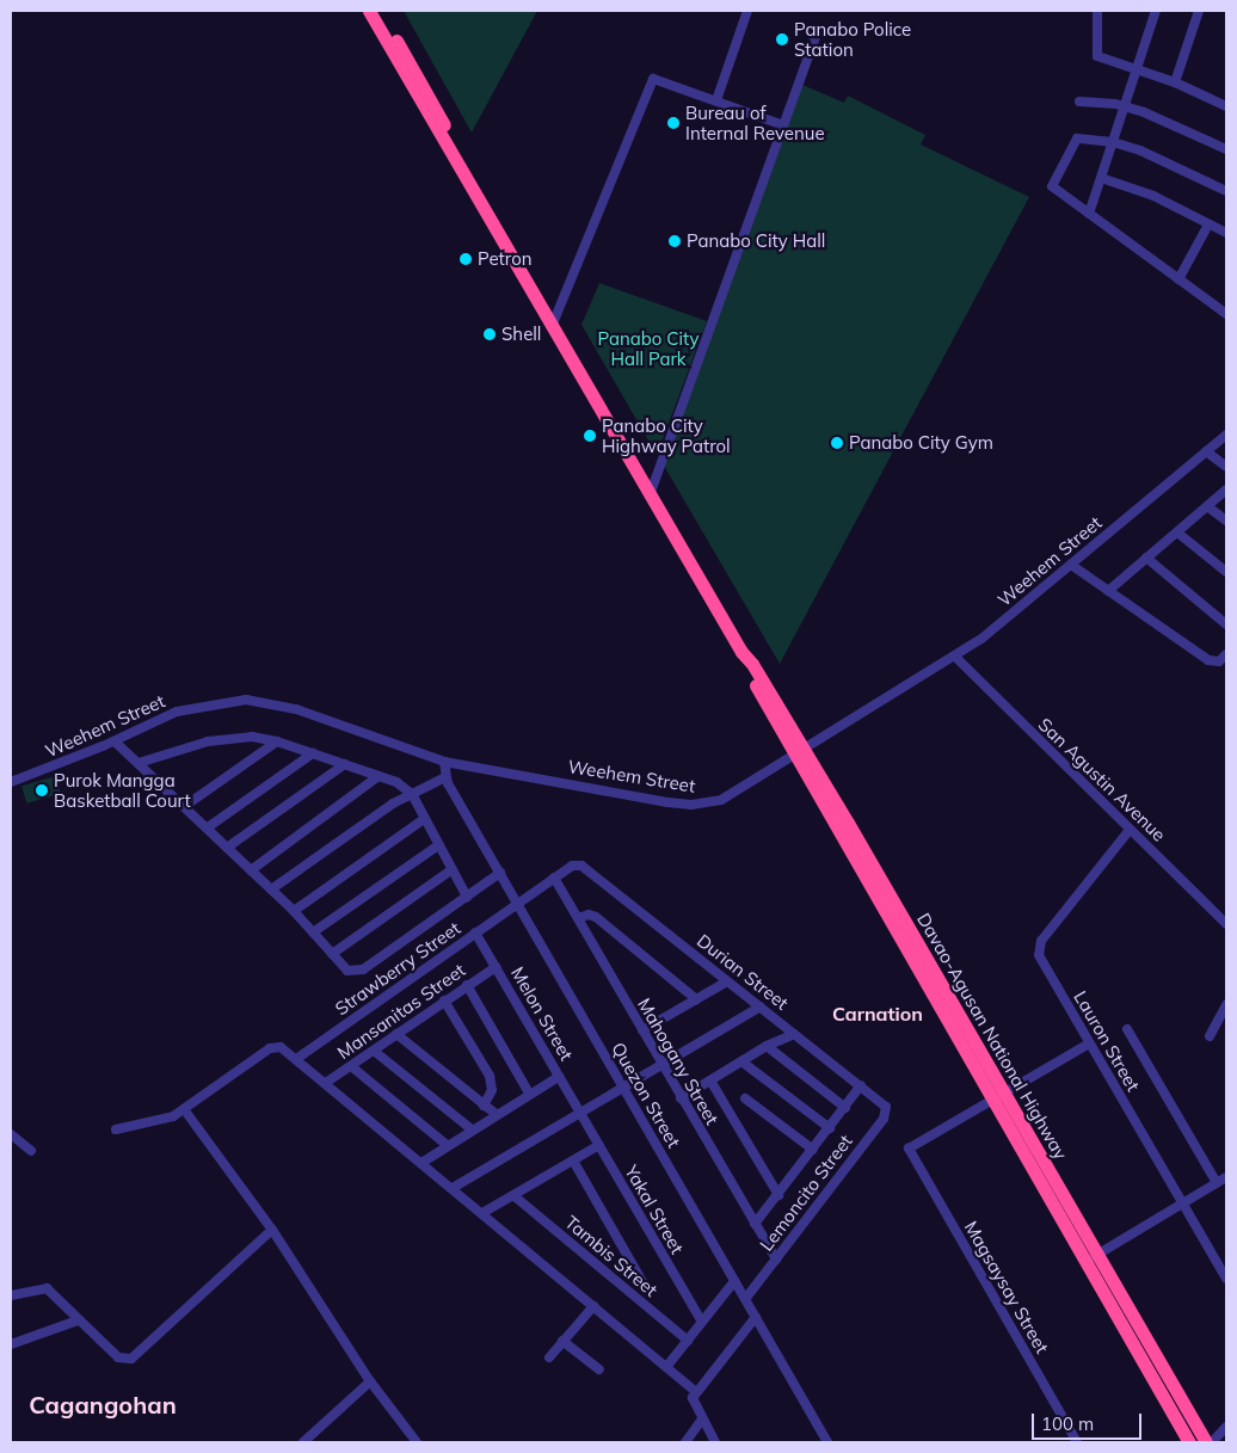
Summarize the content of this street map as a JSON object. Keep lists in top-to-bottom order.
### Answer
{
  "streets": {
    "highway": ["Davao-Agusan National Highway"],
    "street": [
      "Weehem Street",
      "San Agustin Avenue",
      "Strawberry Street",
      "Durian Street",
      "Mansanitas Street",
      "Melon Street",
      "Lauron Street",
      "Mahogany Street",
      "Quezon Street",
      "Lemoncito Street",
      "Yakal Street",
      "Tambis Street",
      "Magsaysay Street"
    ]
  },
  "crossings": [
    ["Weehem Street", "San Agustin Avenue"],
    ["Weehem Street", "Davao-Agusan National Highway"],
    ["Weehem Street", "Quezon Street"],
    ["San Agustin Avenue", "Lauron Street"],
    ["Strawberry Street", "Durian Street"],
    ["Strawberry Street", "Melon Street"],
    ["Strawberry Street", "Mahogany Street"],
    ["Strawberry Street", "Quezon Street"],
    ["Durian Street", "Lemoncito Street"],
    ["Mansanitas Street", "Melon Street"],
    ["Melon Street", "Yakal Street"],
    ["Davao-Agusan National Highway", "Magsaysay Street"],
    ["Mahogany Street", "Lemoncito Street"],
    ["Quezon Street", "Lemoncito Street"]
  ],
  "districts": ["Carnation", "Cagangohan"],
  "parks": ["Panabo City Hall Park"],
  "places": [
    "Panabo Police Station",
    "Bureau of Internal Revenue",
    "Panabo City Hall",
    "Petron",
    "Shell",
    "Panabo City Highway Patrol",
    "Panabo City Gym",
    "Purok Mangga Basketball Court"
  ],
  "scale_bar": "100 m"
}
